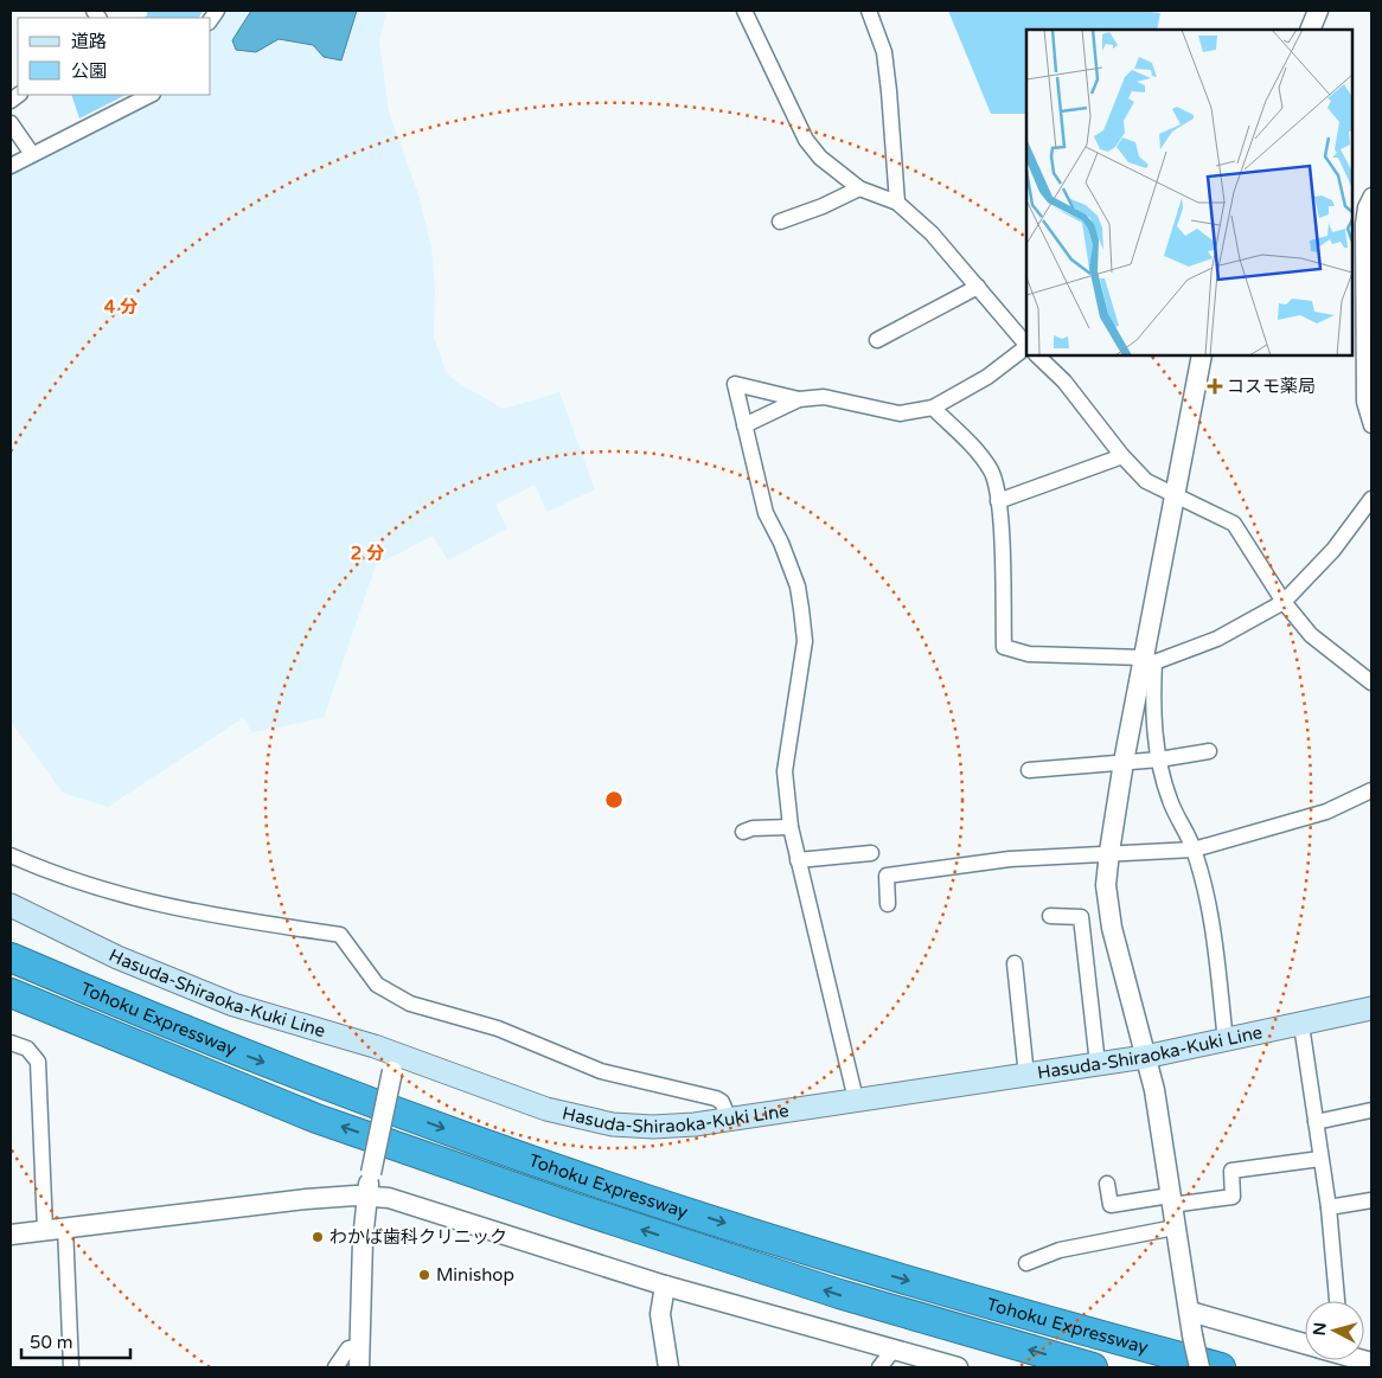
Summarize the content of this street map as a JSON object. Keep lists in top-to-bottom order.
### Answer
{
  "streets": {
    "highway": ["Tohoku Expressway"],
    "main road": ["Hasuda-Shiraoka-Kuki Line"]
  },
  "places": {
    "health": ["コスモ薬局"],
    "other": ["わかば歯科クリニック", "Minishop"]
  },
  "legend": ["道路", "公園"],
  "scale_bar": "50 m",
  "north": "left",
  "rings": ["4 分", "2 分"]
}
